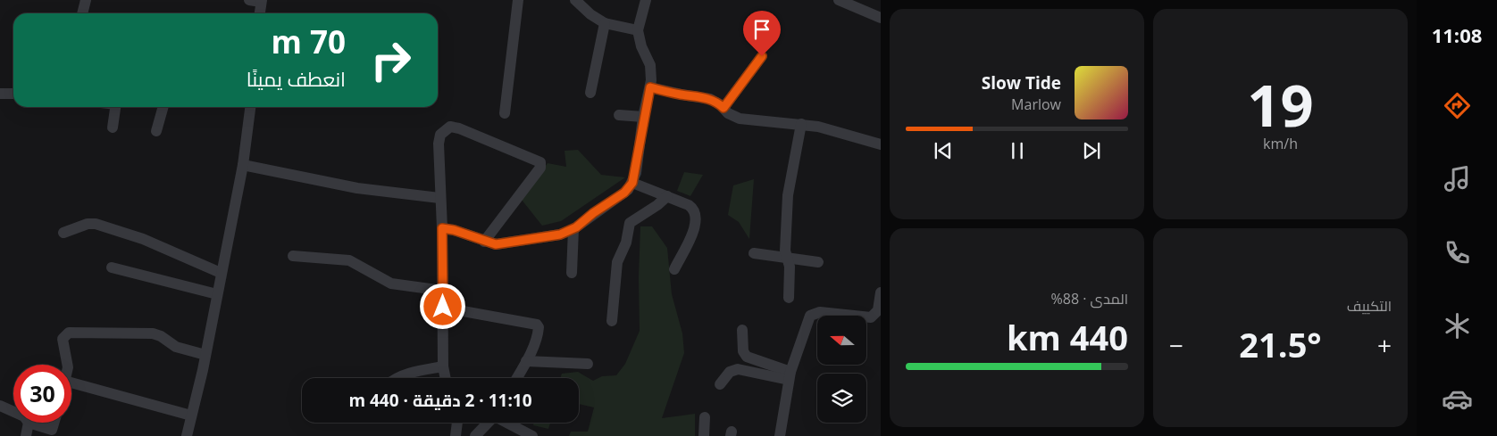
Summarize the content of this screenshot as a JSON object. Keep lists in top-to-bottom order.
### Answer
{
  "north": "left",
  "page": {
    "tabs": "11:08",
    "tile": [
      ["19", "km/h"],
      "التكييف",
      ["المدى · 88%", "440 km"]
    ],
    "turn": ["70 m", "انعطف يمينًا"],
    "song": ["Slow Tide", "Marlow"],
    "heat": ["−", "21.5°", "+"],
    "limit": "30",
    "trip": "11:10 · 2 دقيقة · 440 m"
  }
}
